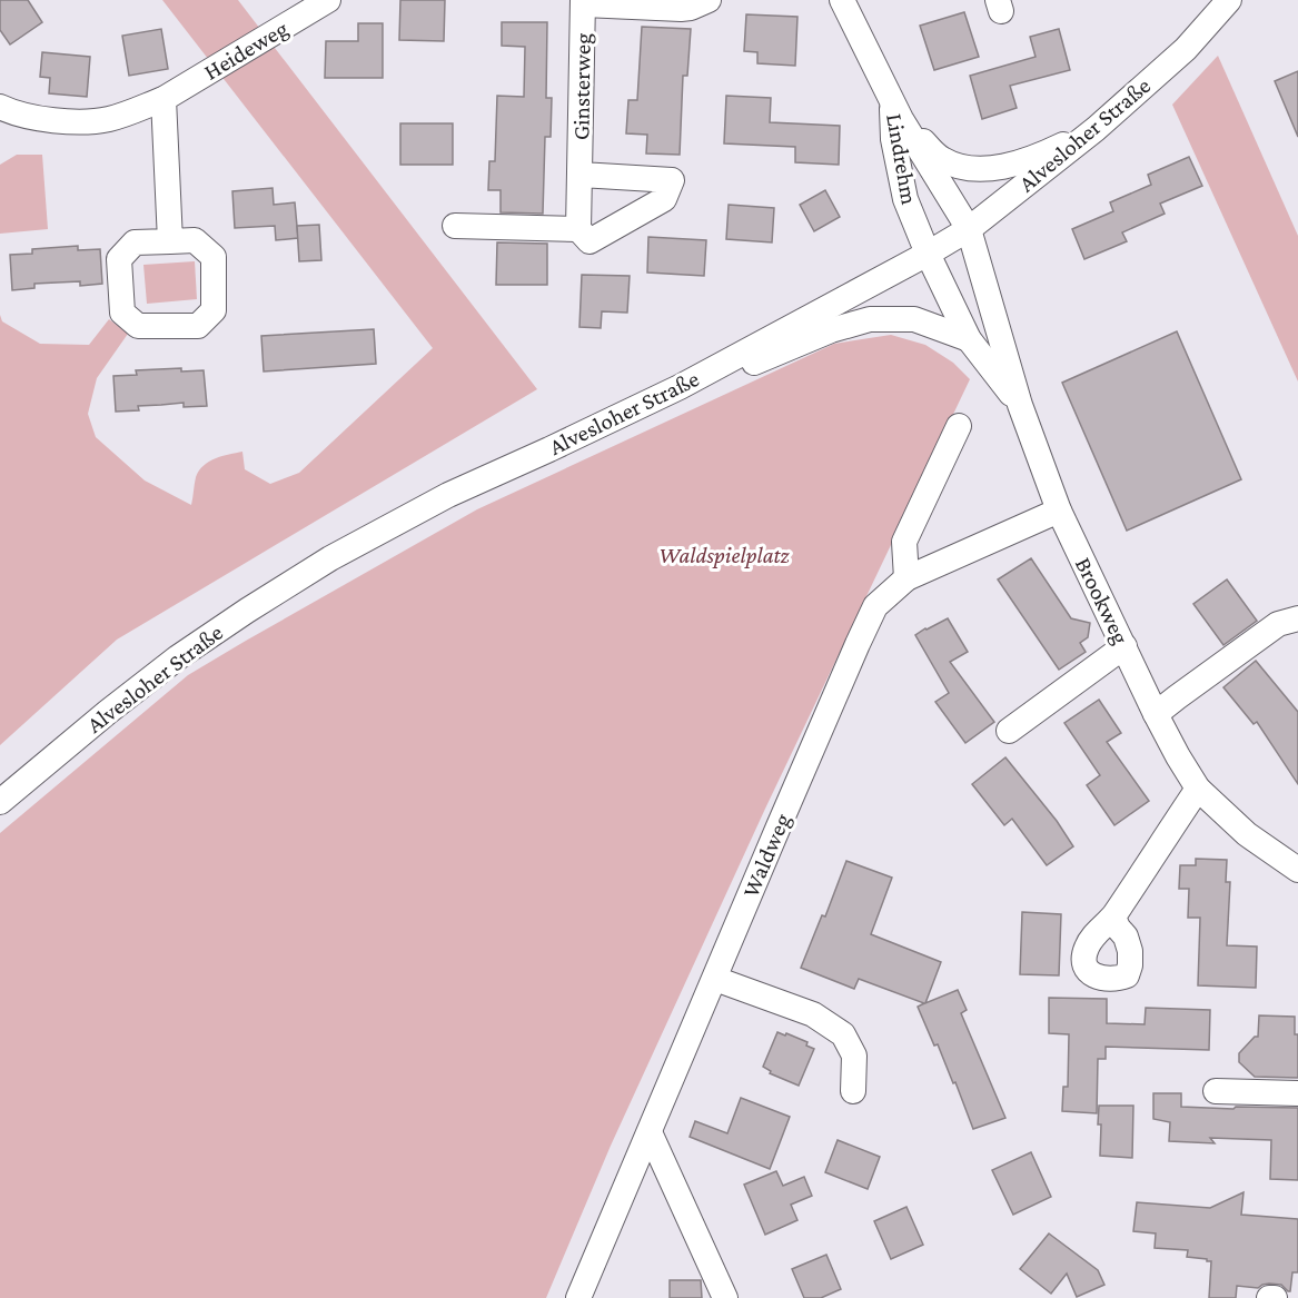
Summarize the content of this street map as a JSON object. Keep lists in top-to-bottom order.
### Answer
{
  "streets": {
    "street": [
      "Heideweg",
      "Ginsterweg",
      "Alvesloher Straße",
      "Lindrehm",
      "Brookweg",
      "Waldweg"
    ]
  },
  "crossings": [
    ["Alvesloher Straße", "Lindrehm"],
    ["Alvesloher Straße", "Brookweg"],
    ["Lindrehm", "Brookweg"],
    ["Brookweg", "Waldweg"]
  ],
  "parks": ["Waldspielplatz"]
}
